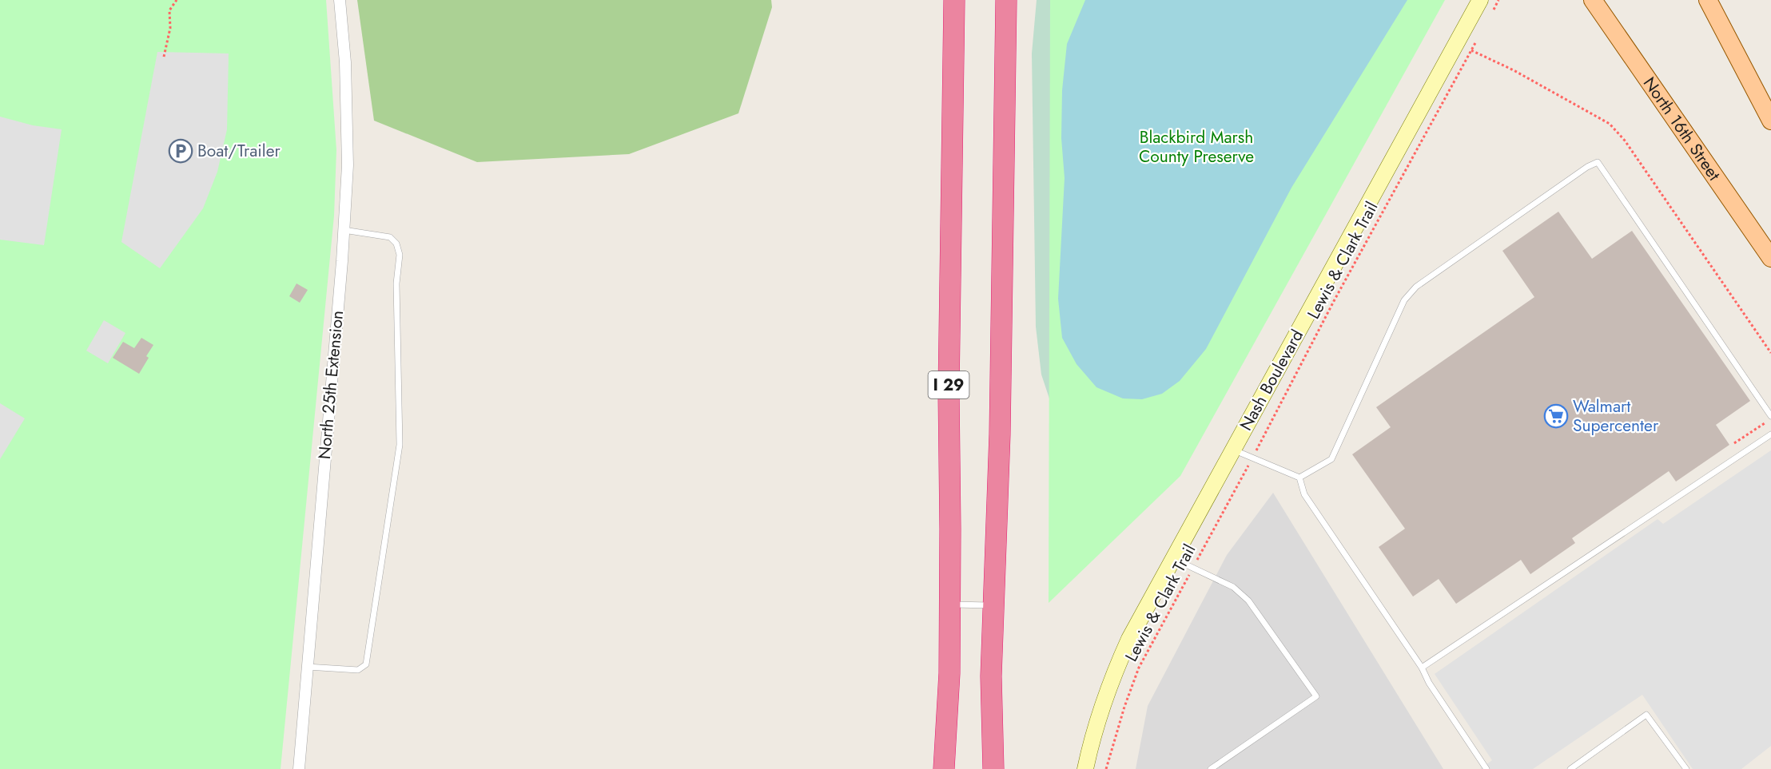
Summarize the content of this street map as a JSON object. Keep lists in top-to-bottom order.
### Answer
{
  "streets": {
    "highway": ["I 29"],
    "main road": ["North 16th Street"],
    "street": ["Nash Boulevard", "North 25th Extension"],
    "path": ["Lewis & Clark Trail"]
  },
  "parks": ["Blackbird Marsh County Preserve"],
  "places": {
    "parking": ["Boat/Trailer"],
    "supermarket": ["Walmart Supercenter"]
  }
}
